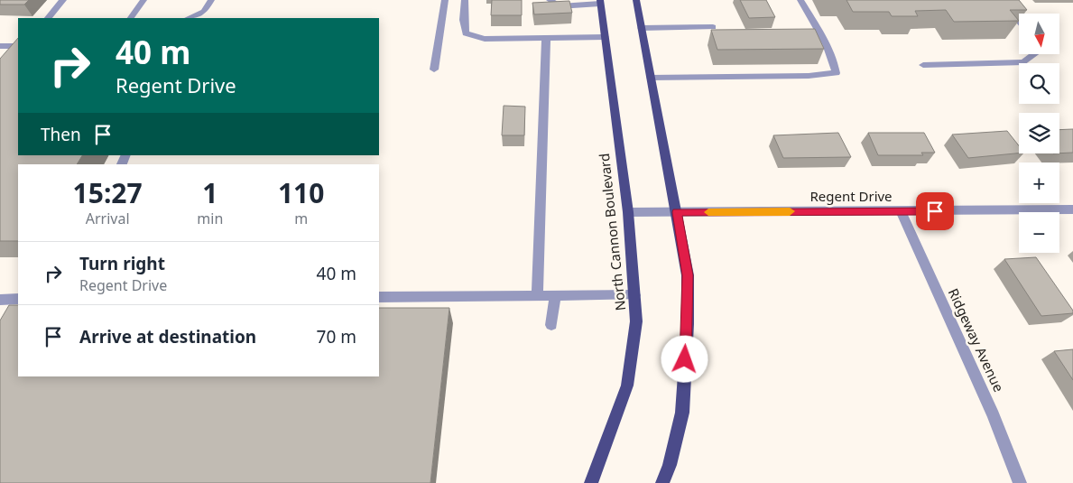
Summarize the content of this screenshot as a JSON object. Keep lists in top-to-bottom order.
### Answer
{
  "streets": {
    "main road": ["North Cannon Boulevard"],
    "street": ["Regent Drive", "Ridgeway Avenue"]
  },
  "crossings": [
    ["Regent Drive", "North Cannon Boulevard"],
    ["Regent Drive", "Ridgeway Avenue"]
  ],
  "north": "bottom",
  "page": {
    "map_buttons": ["+", "−"],
    "turn": ["40 m", "Regent Drive"],
    "then": "Then",
    "eta": [
      "15:27",
      "Arrival",
      "1",
      "min",
      "110",
      "m"
    ],
    "list": [
      {
        "name": "Turn right",
        "note": "Regent Drive",
        "value": "40 m"
      },
      {
        "name": "Arrive at destination",
        "value": "70 m"
      }
    ]
  }
}
